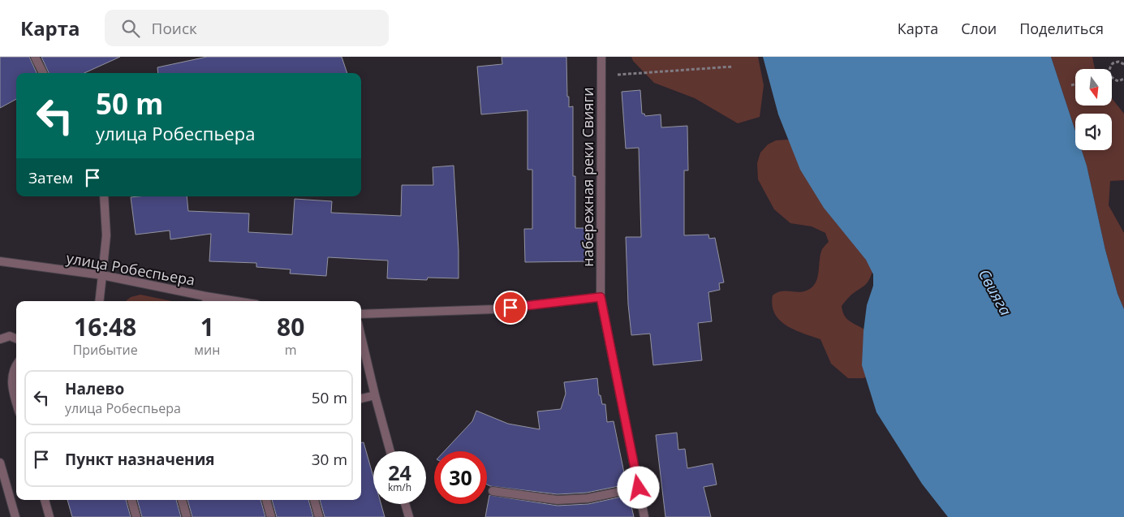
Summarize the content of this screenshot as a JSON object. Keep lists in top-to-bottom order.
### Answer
{
  "streets": {
    "street": ["набережная реки Свияги", "улица Робеспьера"]
  },
  "water": ["Свияга"],
  "north": "bottom",
  "page": {
    "header": "Карта",
    "search": "Поиск",
    "nav": ["Карта", "Слои", "Поделиться"],
    "turn": ["50 m", "улица Робеспьера"],
    "then": "Затем",
    "eta": [
      "16:48",
      "Прибытие",
      "1",
      "мин",
      "80",
      "m"
    ],
    "list": [
      {
        "name": "Налево",
        "note": "улица Робеспьера",
        "value": "50 m"
      },
      {
        "name": "Пункт назначения",
        "value": "30 m"
      }
    ],
    "speed": "24 km/h",
    "limit": "30"
  }
}
